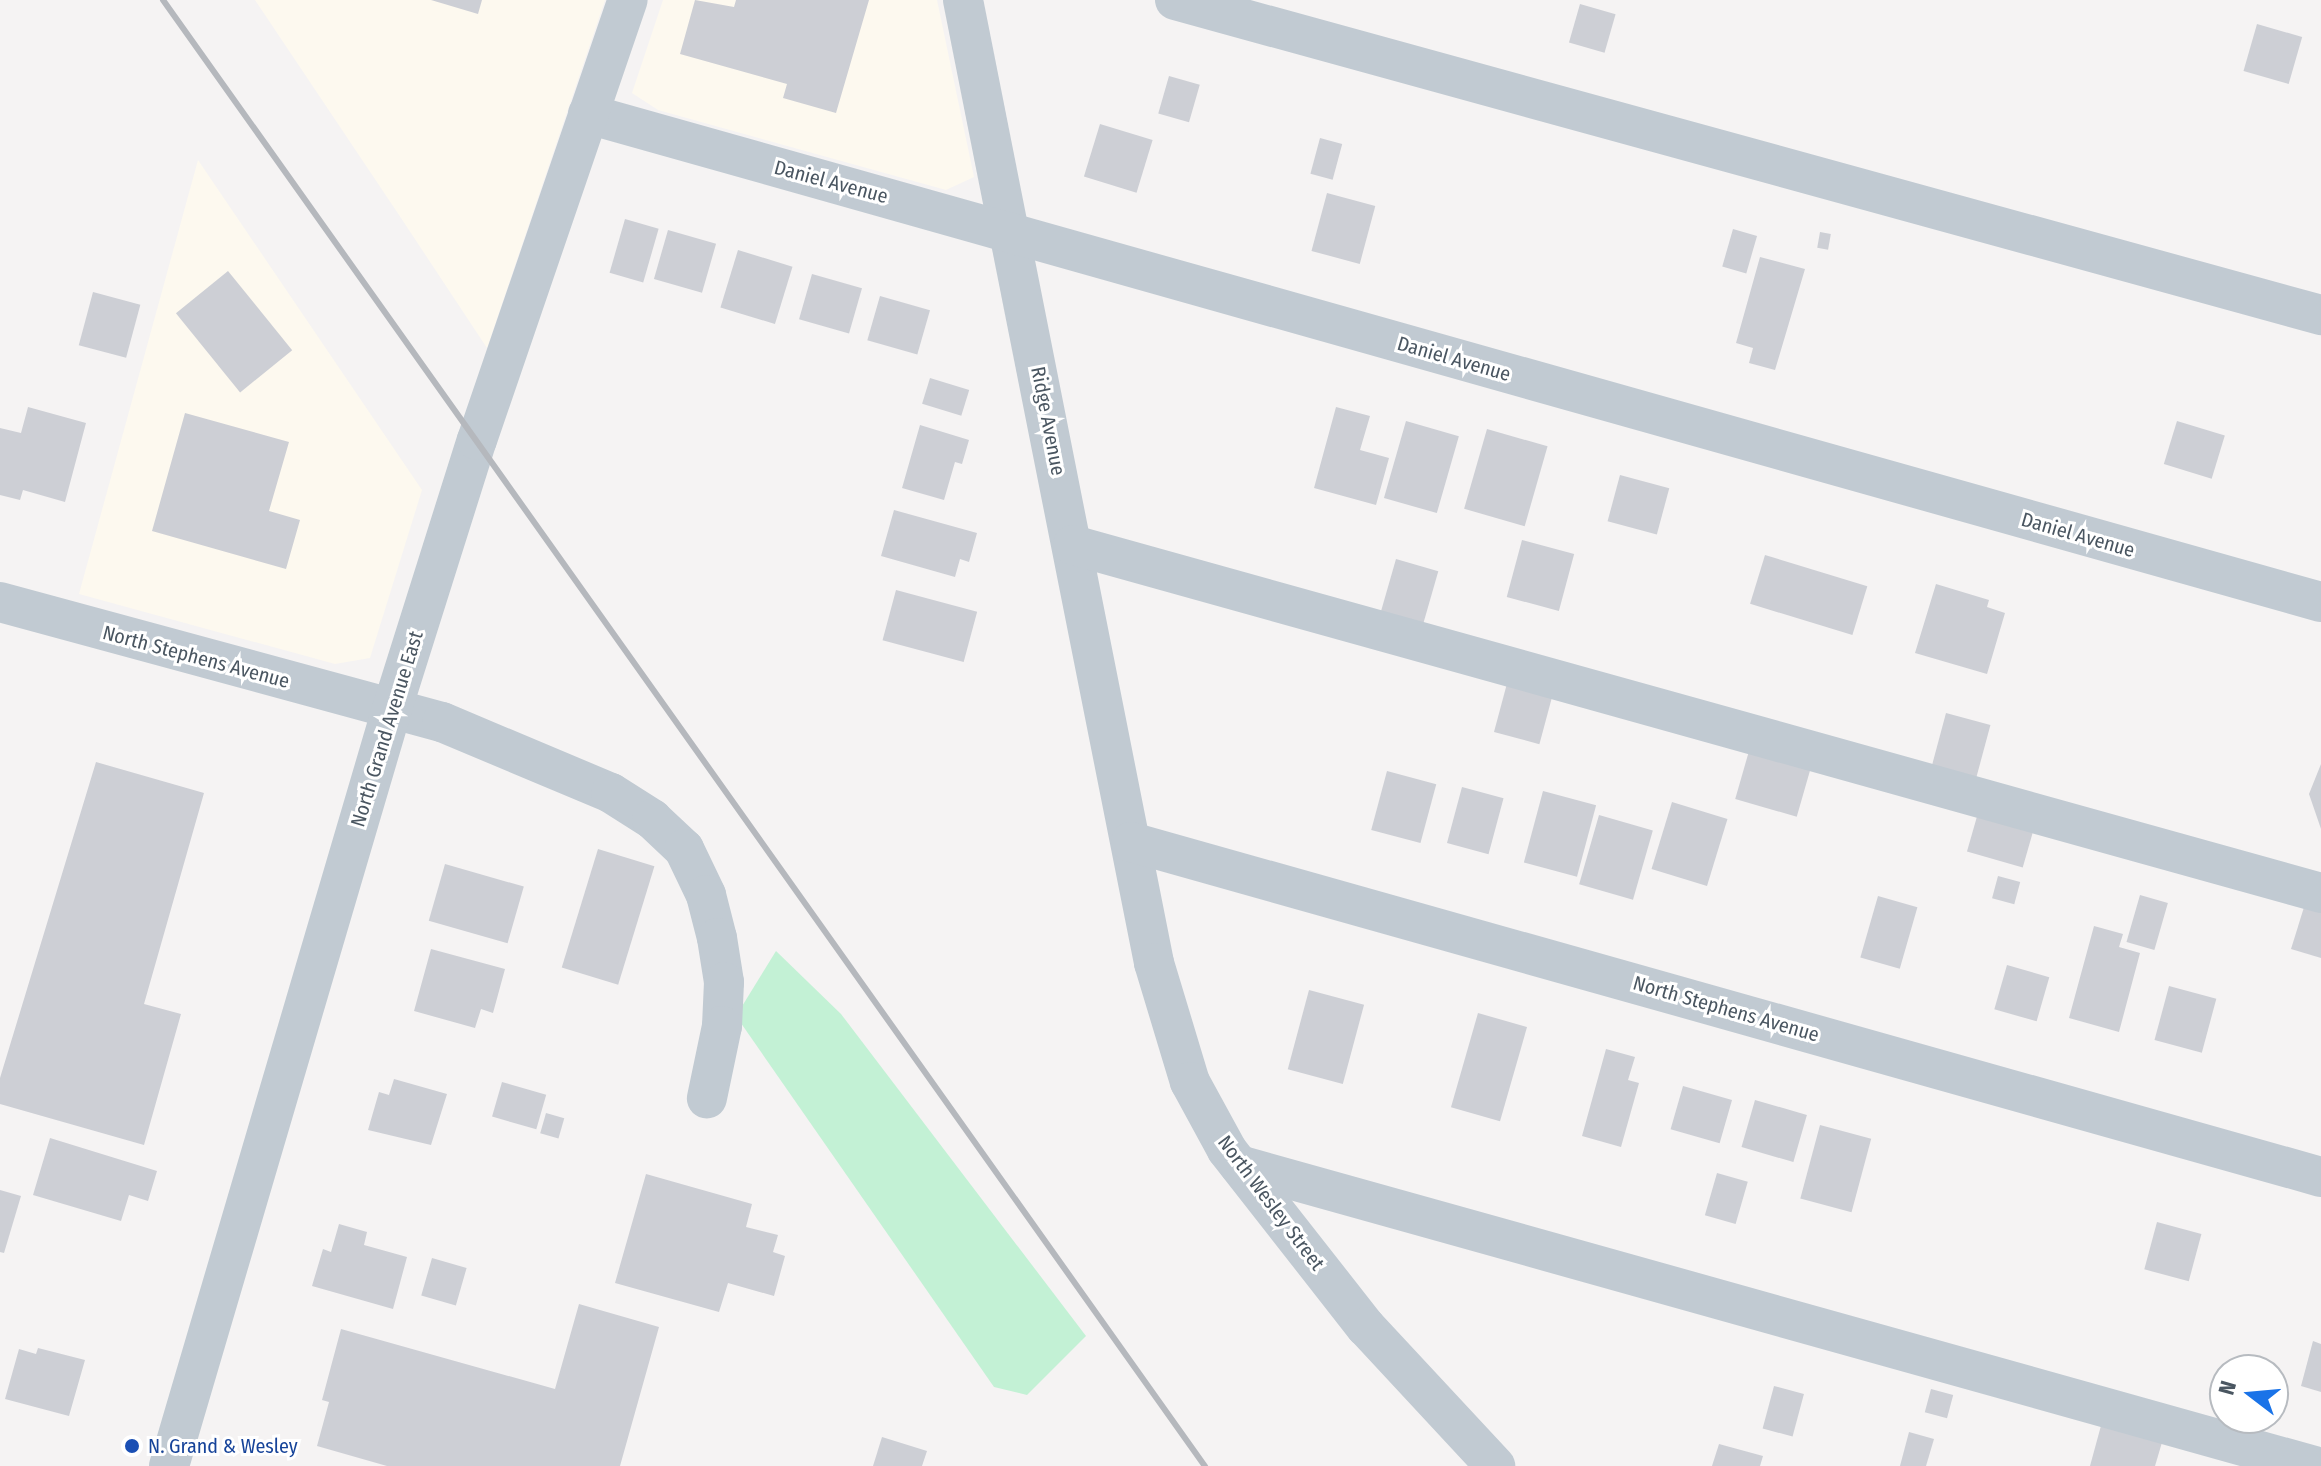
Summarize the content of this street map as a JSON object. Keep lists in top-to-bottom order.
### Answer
{
  "streets": {
    "street": [
      "Daniel Avenue",
      "Ridge Avenue",
      "North Stephens Avenue",
      "North Grand Avenue East",
      "North Wesley Street"
    ]
  },
  "crossings": [
    ["Daniel Avenue", "Ridge Avenue"],
    ["Daniel Avenue", "North Grand Avenue East"],
    ["Ridge Avenue", "North Stephens Avenue"],
    ["Ridge Avenue", "North Wesley Street"],
    ["North Stephens Avenue", "North Grand Avenue East"],
    ["North Stephens Avenue", "North Wesley Street"]
  ],
  "places": ["N. Grand & Wesley"],
  "north": "left"
}
